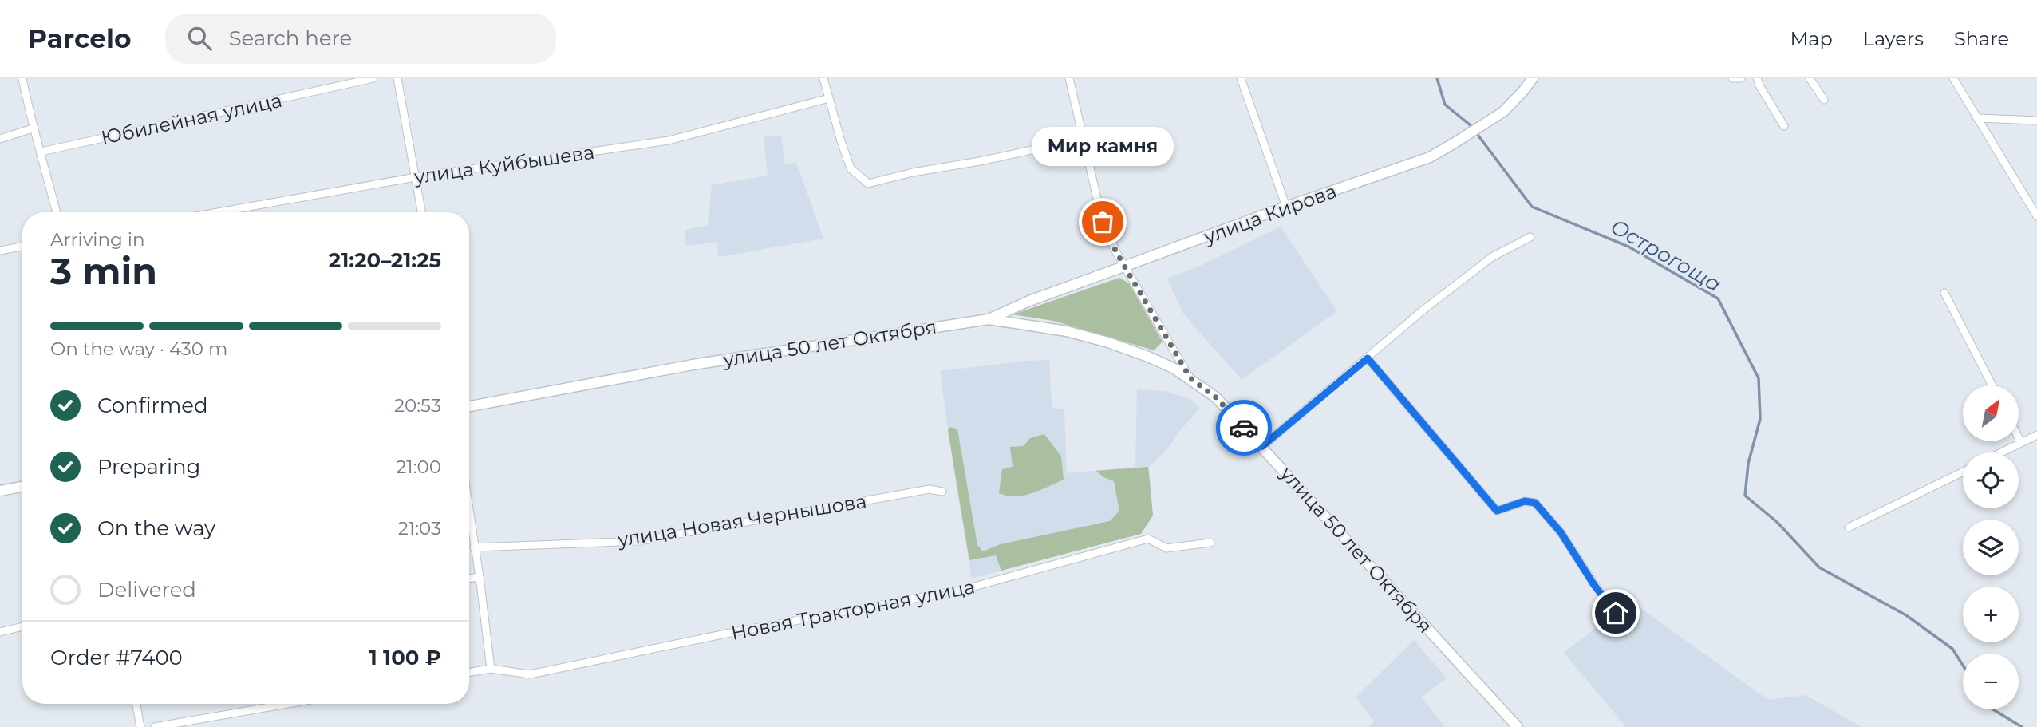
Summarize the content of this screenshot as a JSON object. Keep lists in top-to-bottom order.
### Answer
{
  "streets": {
    "main road": ["улица Кирова", "улица 50 лет Октября"],
    "street": [
      "Юбилейная улица",
      "улица Куйбышева",
      "улица Новая Чернышова",
      "Новая Тракторная улица"
    ]
  },
  "crossings": [
    ["улица Кирова", "улица 50 лет Октября"]
  ],
  "water": ["Острогоща"],
  "places": ["Мир камня"],
  "north": "top right",
  "page": {
    "header": "Parcelo",
    "search": "Search here",
    "nav": ["Map", "Layers", "Share"],
    "bubble": "Мир камня",
    "heading": ["3 min", "Arriving in", "21:20–21:25"],
    "panel": ["Order #7400", "1 100 ₽"],
    "bar": "On the way · 430 m",
    "list": [
      ["Confirmed", "20:53"],
      ["Preparing", "21:00"],
      ["On the way", "21:03"],
      "Delivered"
    ],
    "map_buttons": ["+", "−"]
  }
}
